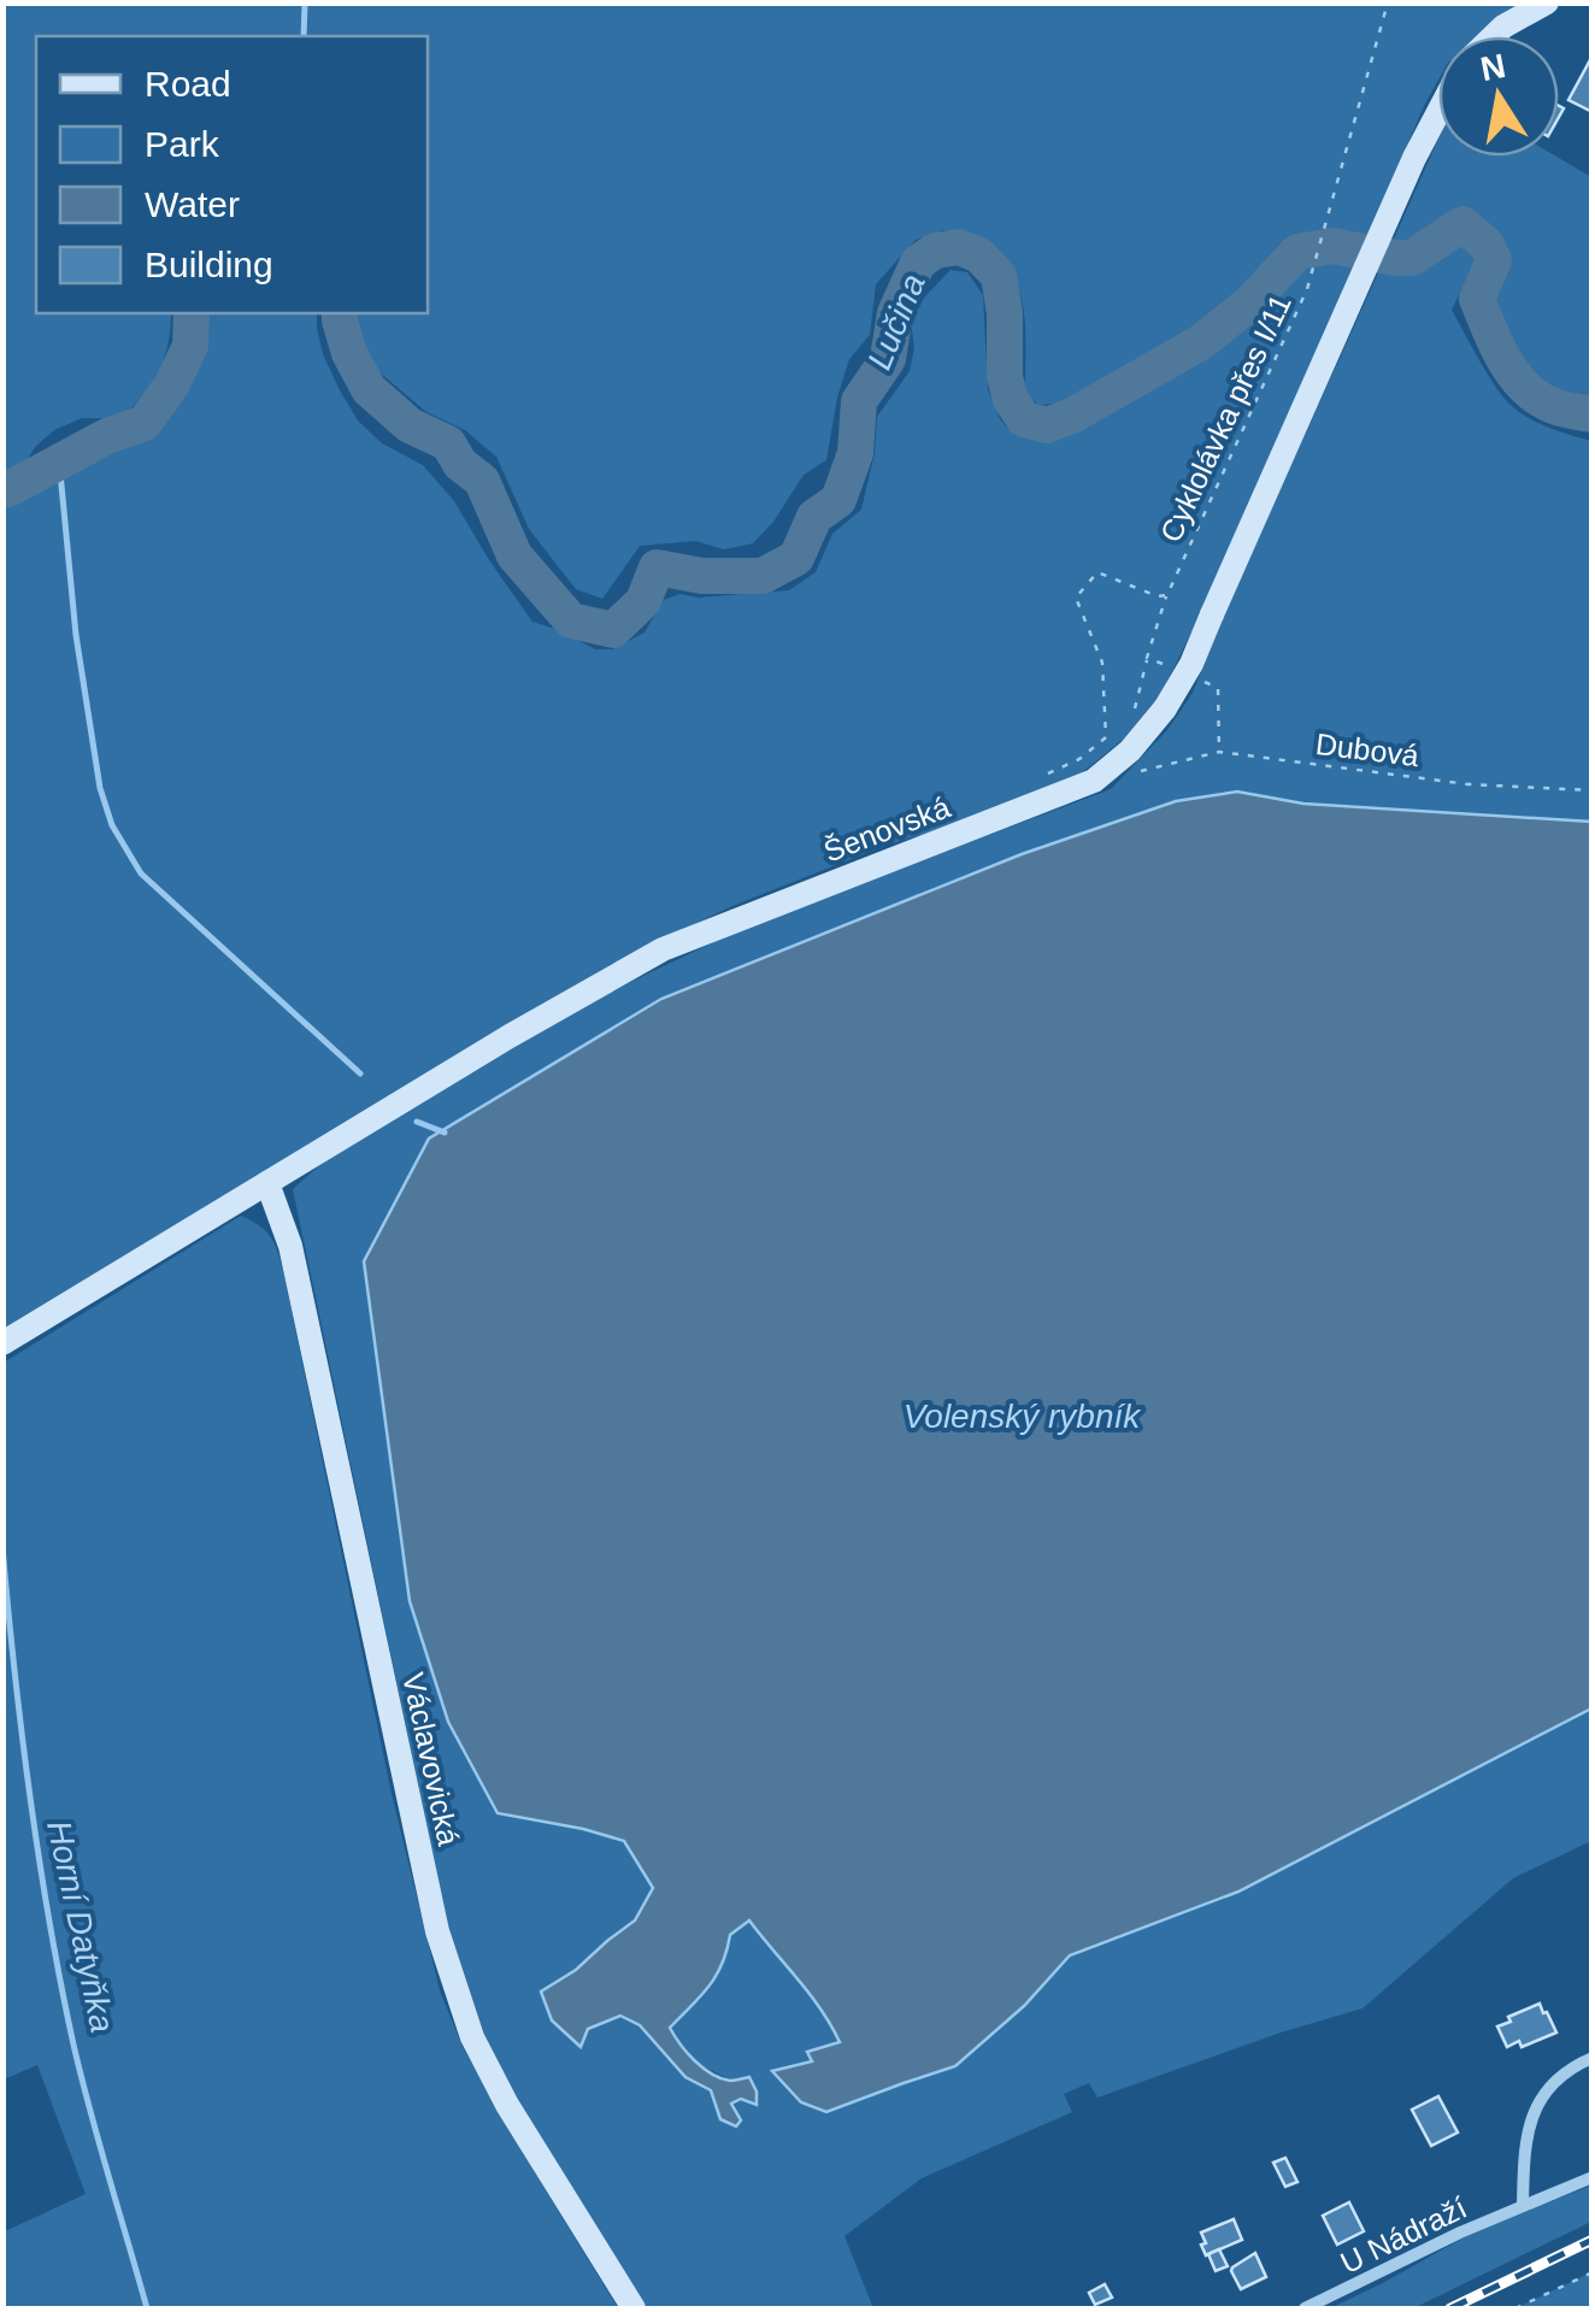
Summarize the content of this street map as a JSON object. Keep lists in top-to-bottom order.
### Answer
{
  "streets": {
    "main road": ["Šenovská", "Václavovická"],
    "street": ["U Nádraží"],
    "path": ["Cyklolávka přes I/11", "Dubová"]
  },
  "crossings": [
    ["Šenovská", "Václavovická"]
  ],
  "water": ["Lučina", "Volenský rybník", "Horní Datyňka"],
  "legend": [
    "Road",
    "Park",
    "Water",
    "Building"
  ],
  "north": "top"
}
